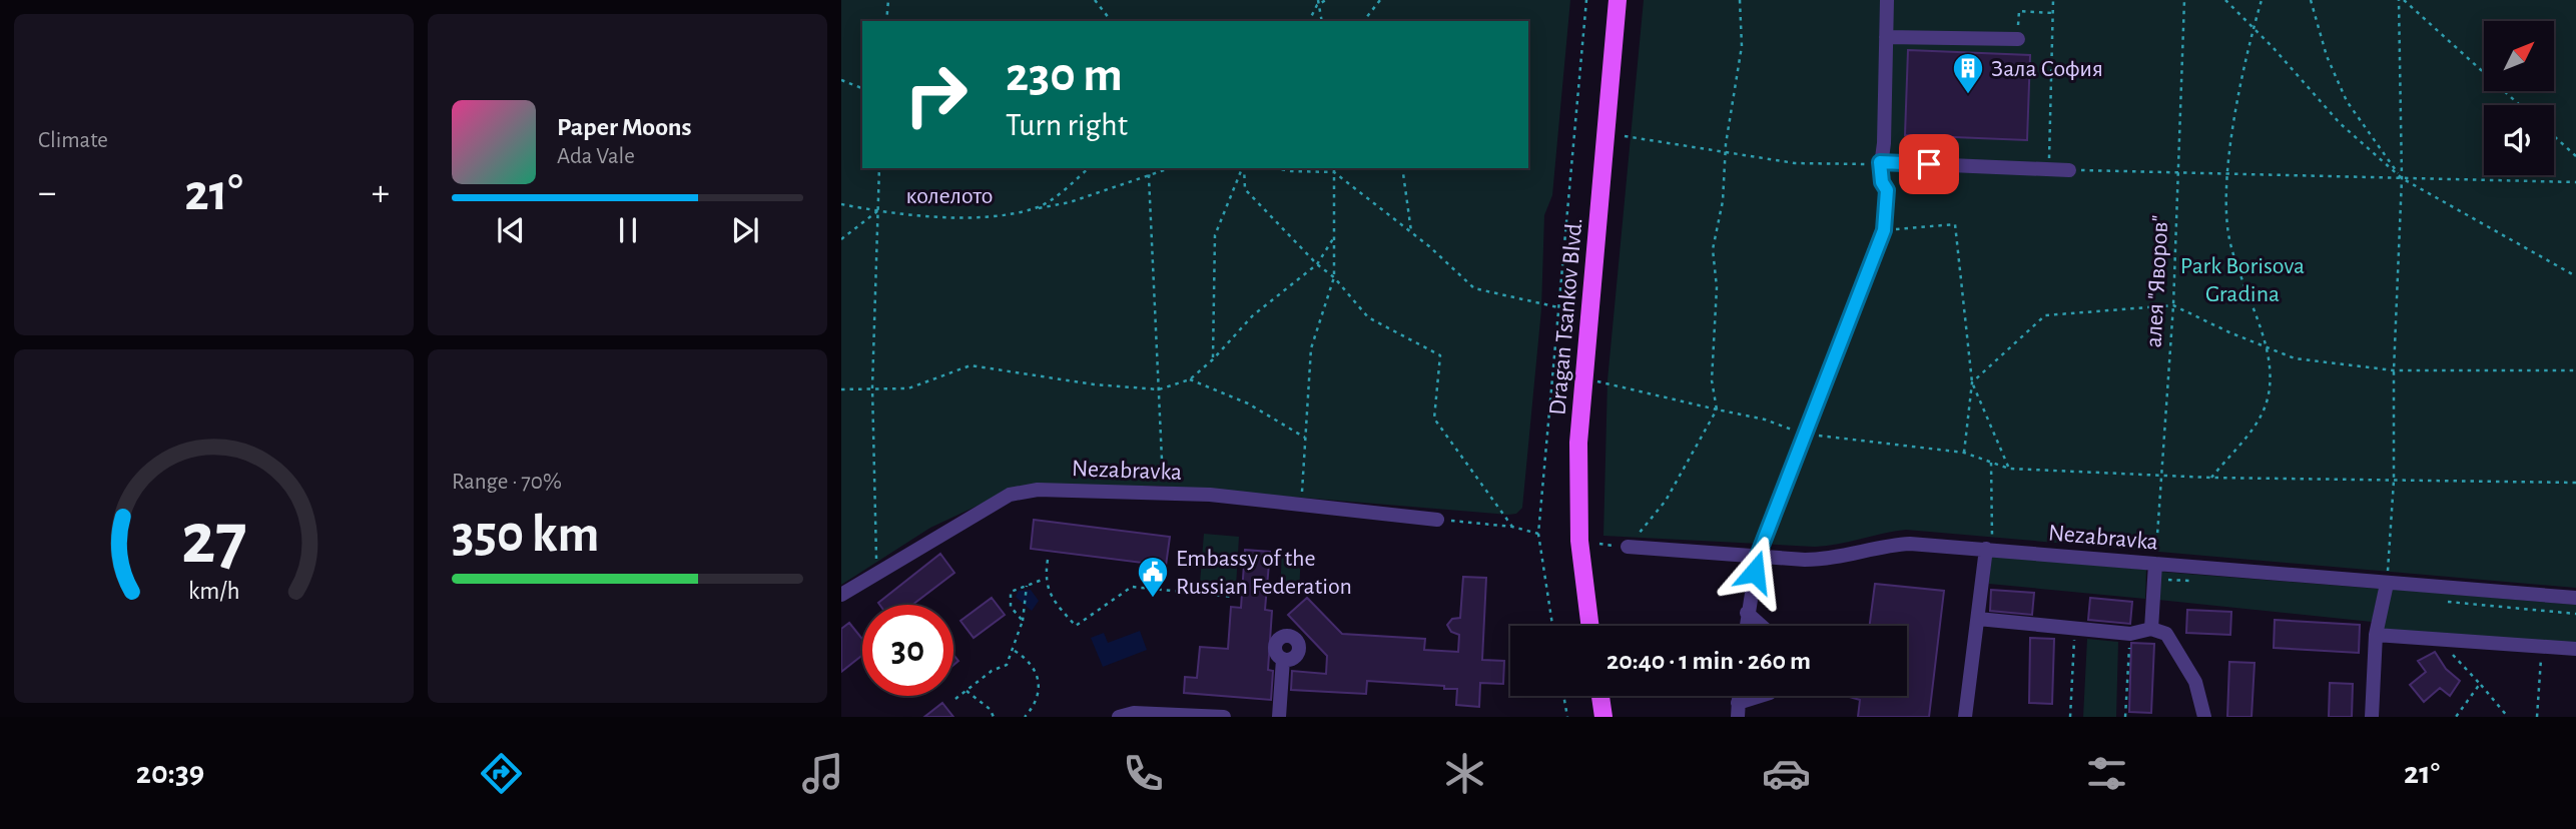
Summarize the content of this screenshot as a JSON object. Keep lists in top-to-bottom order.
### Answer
{
  "streets": {
    "main road": ["Dragan Tsankov Blvd."],
    "street": ["Nezabravka"],
    "path": ["колелото", "алея \"Яворов\""]
  },
  "crossings": [
    ["алея \"Яворов\"", "Nezabravka"]
  ],
  "parks": ["Park Borisova Gradina"],
  "places": {
    "building": ["Зала София"],
    "public building": ["Embassy of the Russian Federation"]
  },
  "north": "top right",
  "page": {
    "tile": [
      "Climate",
      ["Range · 70%", "350 km"]
    ],
    "turn": ["230 m", "Turn right"],
    "song": ["Paper Moons", "Ada Vale"],
    "heat": ["−", "21°", "+"],
    "limit": "30",
    "trip": "20:40 · 1 min · 260 m",
    "tabs": ["20:39", "21°"],
    "gauge": ["27", "km/h"]
  }
}
